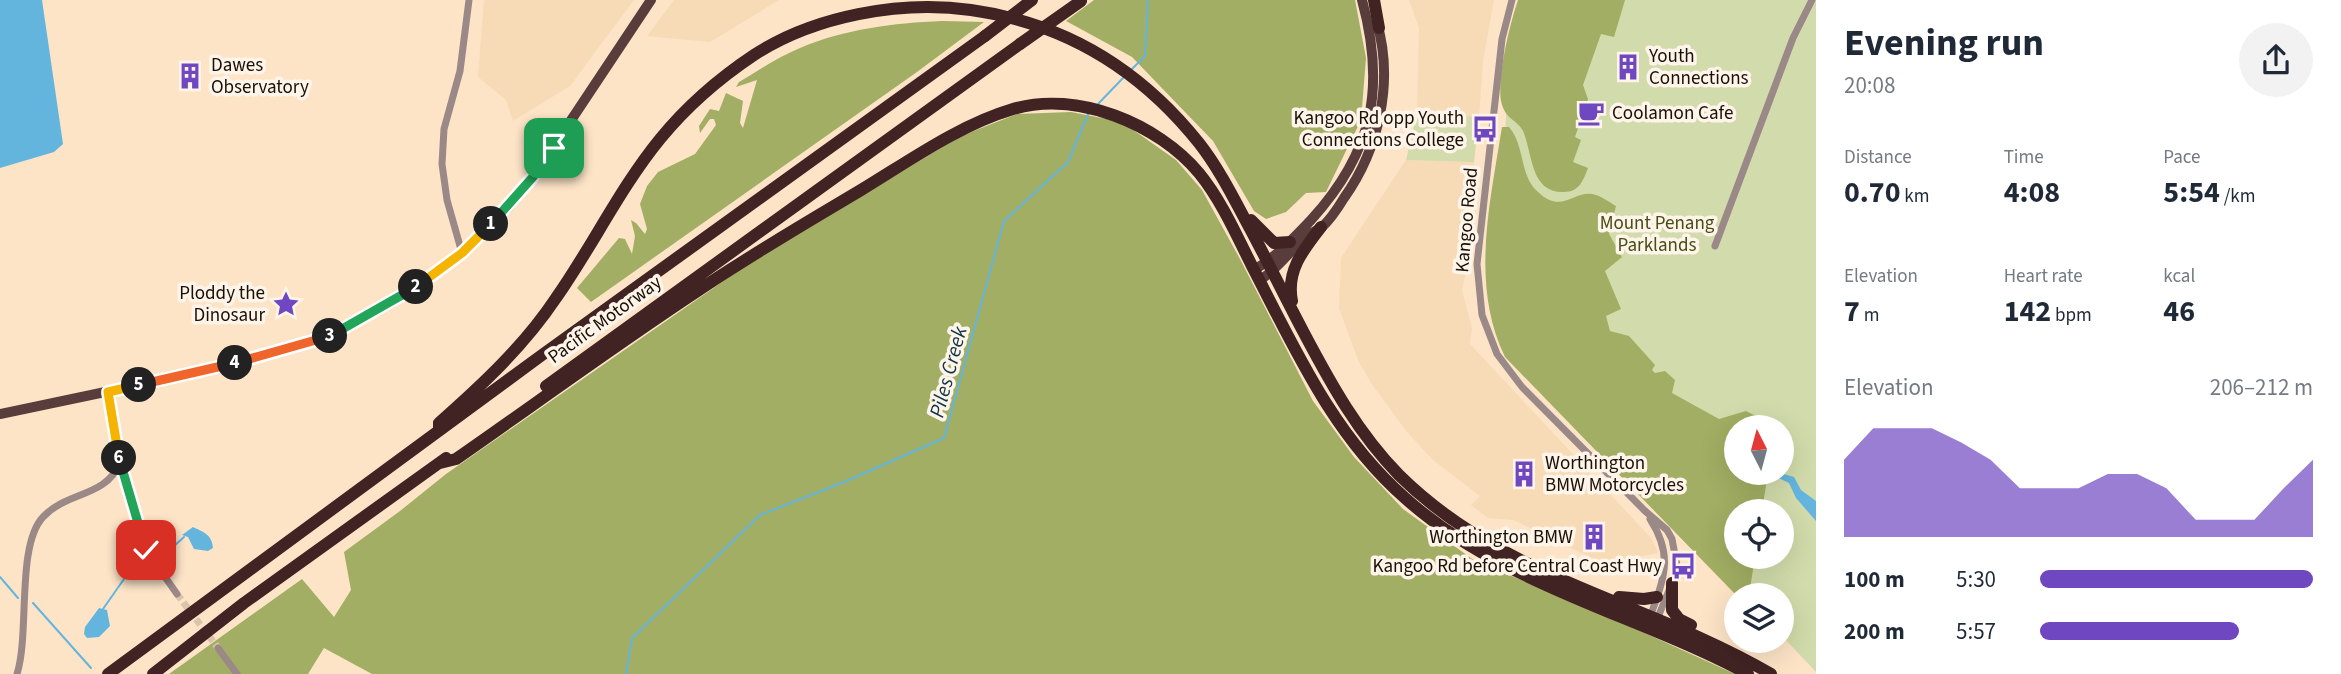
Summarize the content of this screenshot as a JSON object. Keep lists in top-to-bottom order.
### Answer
{
  "streets": {
    "highway": ["Pacific Motorway"],
    "street": ["Kangoo Road"]
  },
  "water": ["Piles Creek"],
  "parks": ["Mount Penang Parklands"],
  "places": {
    "building": [
      "Youth Connections",
      "Dawes Observatory",
      "Worthington BMW Motorcycles",
      "Worthington BMW"
    ],
    "cafe": ["Coolamon Cafe"],
    "bus stop": ["Kangoo Rd opp Youth Connections College", "Kangoo Rd before Central Coast Hwy"],
    "place": ["Ploddy the Dinosaur"]
  },
  "north": "top",
  "page": {
    "heading": ["Evening run", "20:08"],
    "stats": [
      ["Distance", "0.70 km"],
      ["Time", "4:08"],
      ["Pace", "5:54 /km"],
      ["Elevation", "7 m"],
      ["Heart rate", "142 bpm"],
      ["kcal", "46"]
    ],
    "pins": [
      "1",
      "2",
      "3",
      "4",
      "5",
      "6"
    ],
    "chart": ["Elevation", "206–212 m"],
    "list": [
      {
        "name": "100 m",
        "note": "5:30"
      },
      {
        "name": "200 m",
        "note": "5:57"
      }
    ]
  }
}
